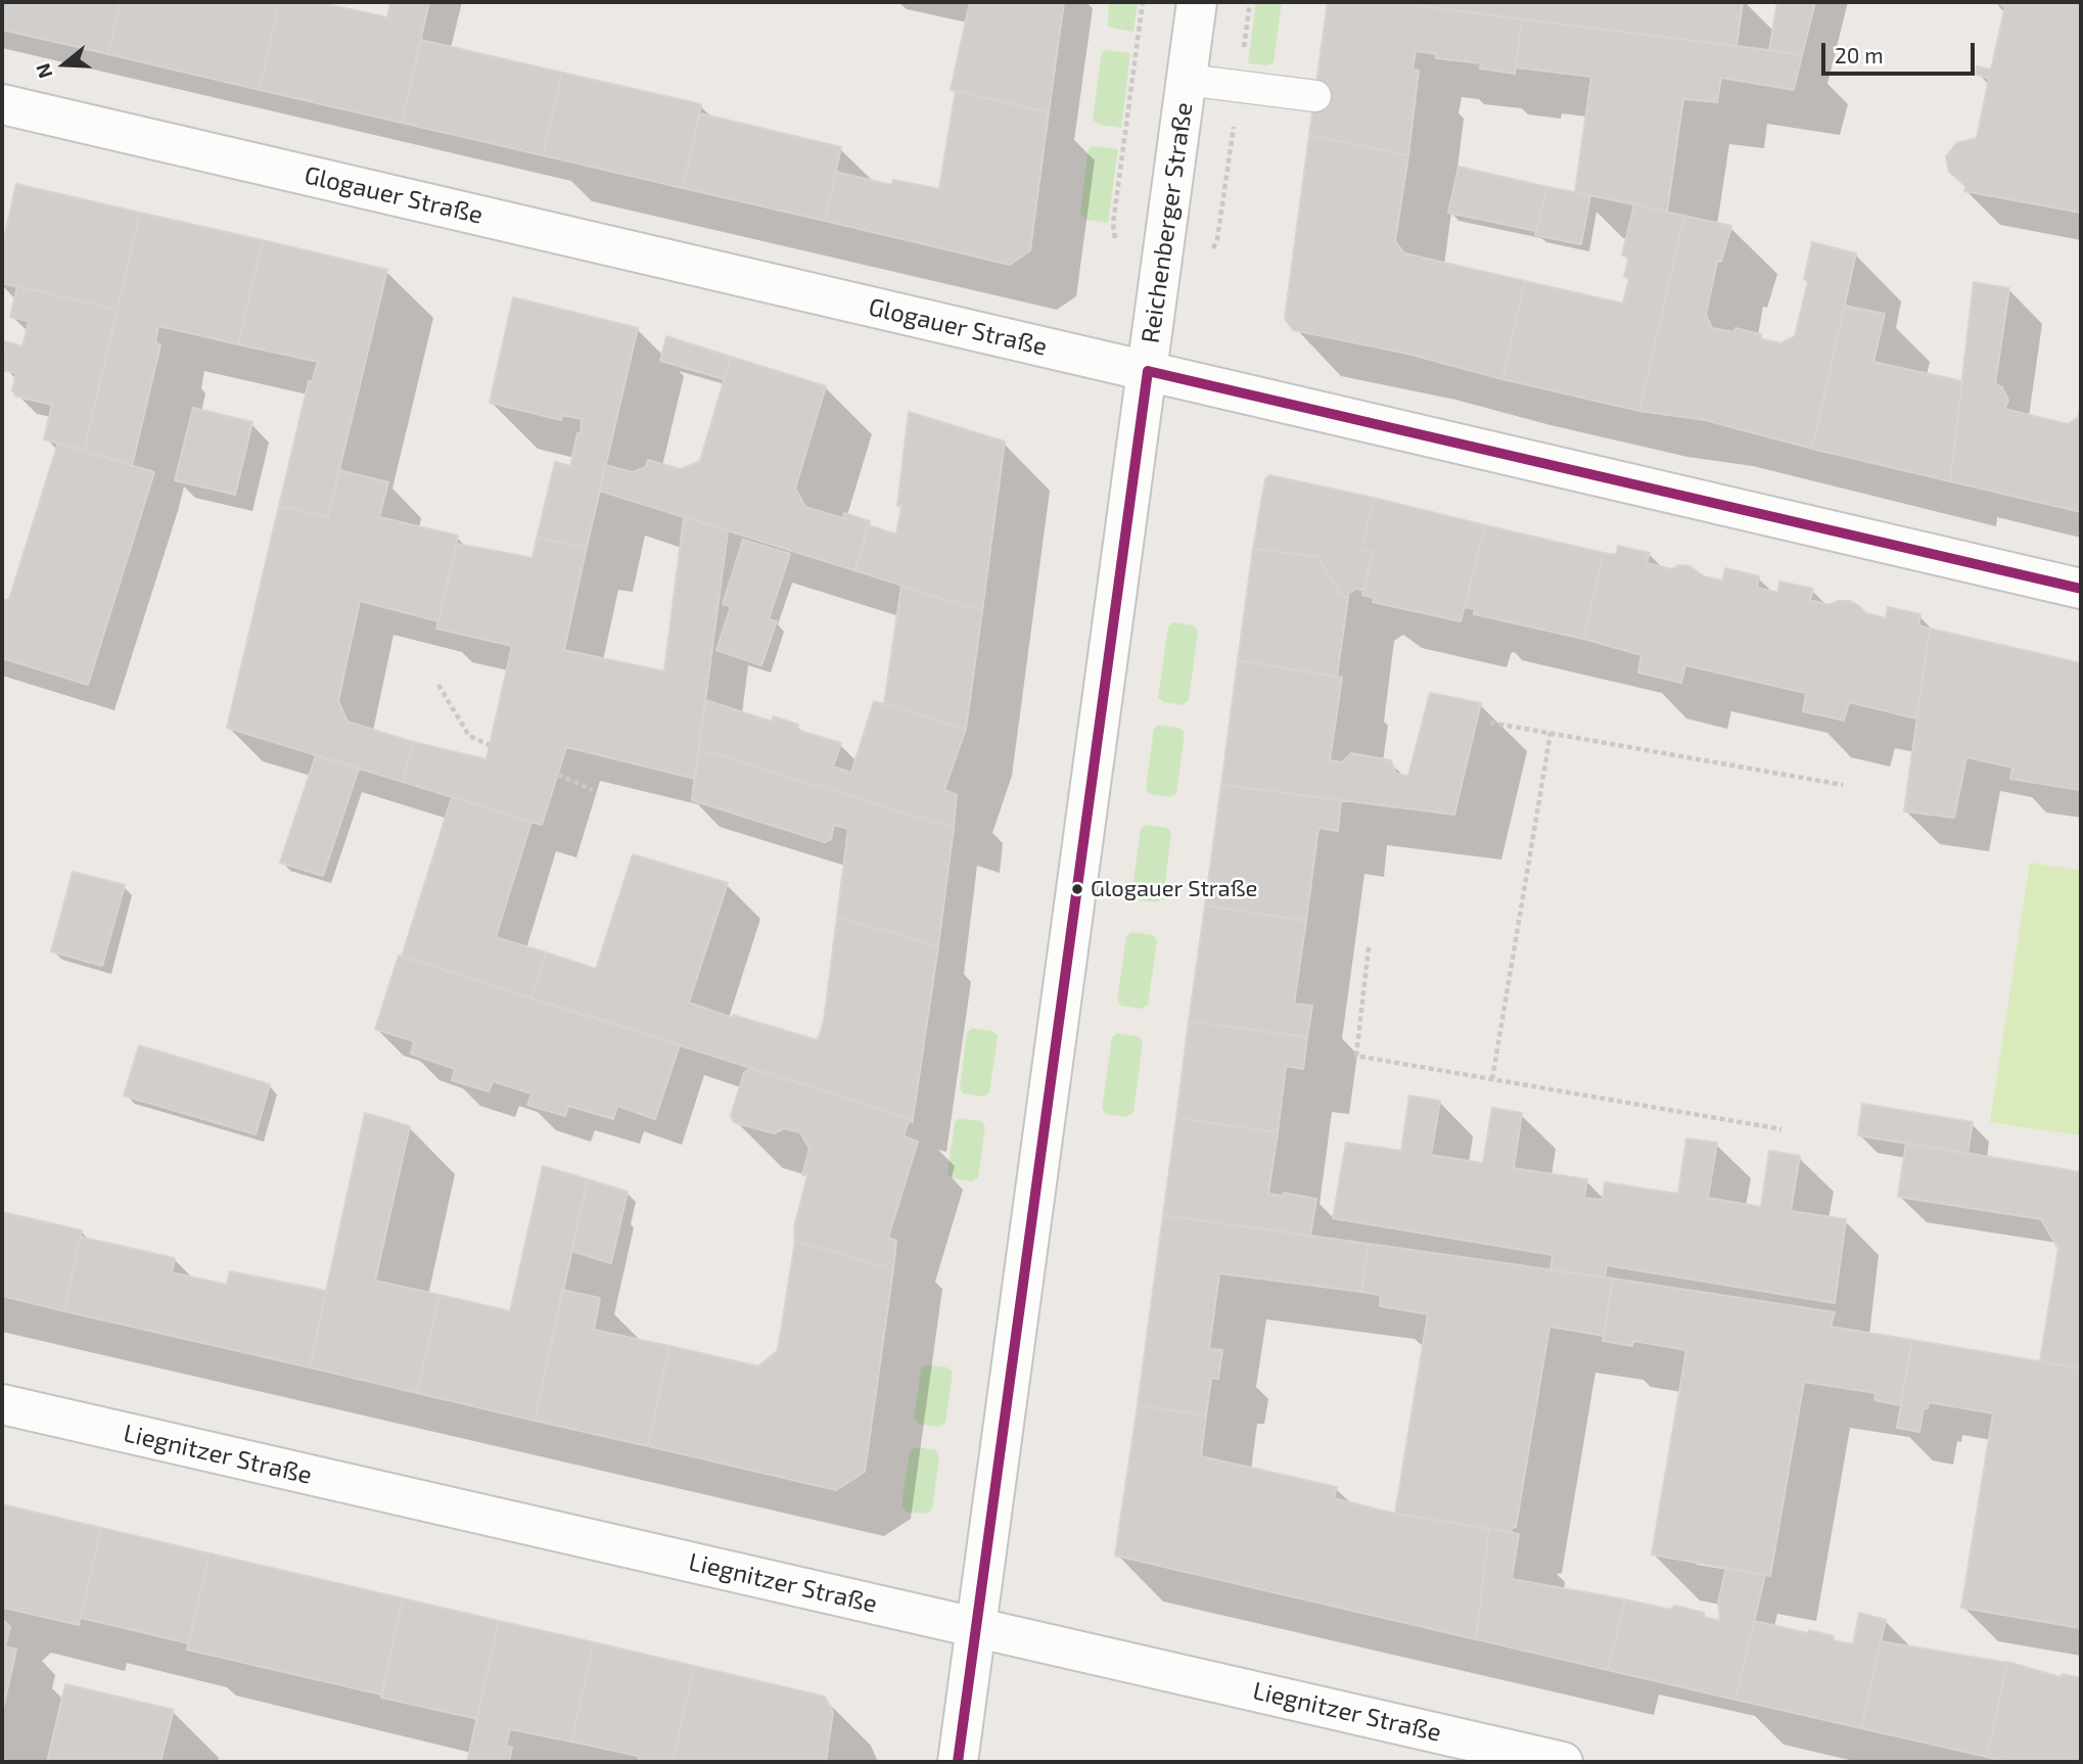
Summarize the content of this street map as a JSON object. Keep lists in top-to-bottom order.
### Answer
{
  "streets": {
    "street": ["Glogauer Straße", "Reichenberger Straße", "Liegnitzer Straße"]
  },
  "crossings": [
    ["Glogauer Straße", "Reichenberger Straße"],
    ["Reichenberger Straße", "Liegnitzer Straße"]
  ],
  "places": ["Glogauer Straße"],
  "scale_bar": "20 m",
  "north": "left"
}
